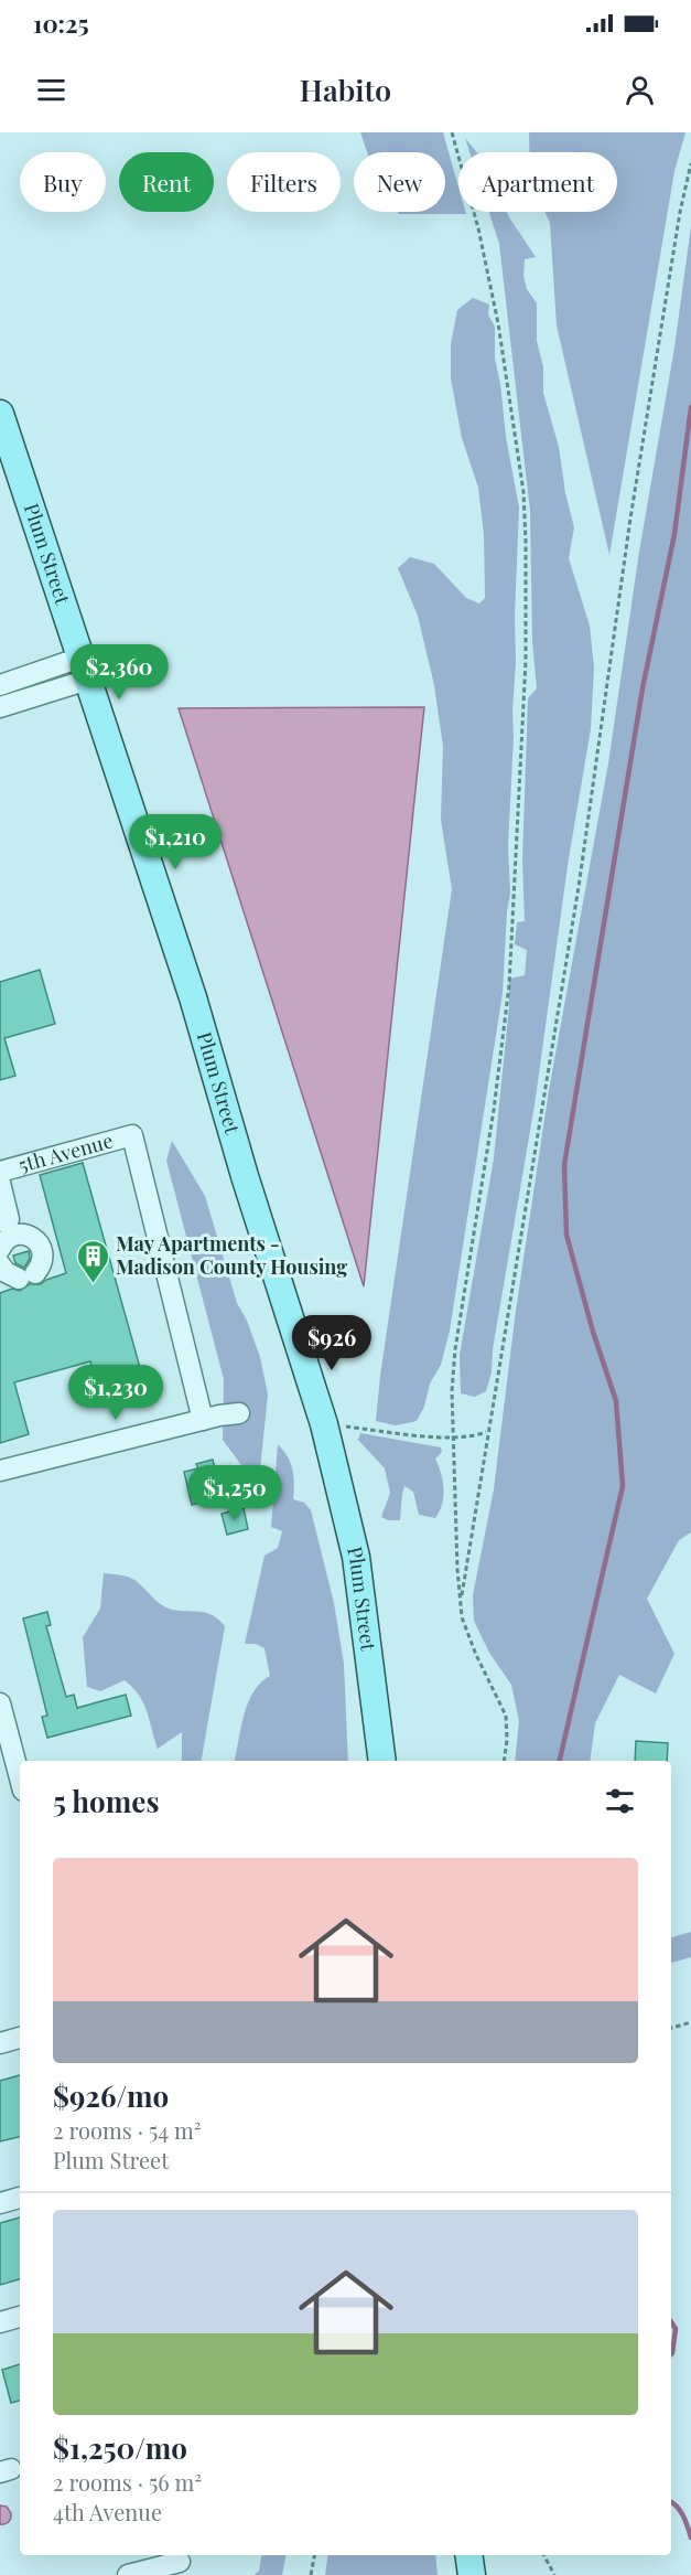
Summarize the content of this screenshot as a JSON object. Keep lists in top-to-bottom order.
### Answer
{
  "streets": {
    "main road": ["Plum Street"],
    "street": ["5th Avenue"]
  },
  "places": {
    "building": ["May Apartments - Madison County Housing"]
  },
  "page": {
    "status": "10:25",
    "header": "Habito",
    "chip": [
      "Buy",
      "Rent",
      "Filters",
      "New",
      "Apartment"
    ],
    "price": [
      "$2,360",
      "$1,210",
      "$926",
      "$1,230",
      "$1,250"
    ],
    "heading": "5 homes",
    "list": [
      {
        "name": "$926/mo",
        "note": "2 rooms · 54 m² · Plum Street"
      },
      {
        "name": "$1,250/mo",
        "note": "2 rooms · 56 m² · 4th Avenue"
      }
    ]
  }
}
